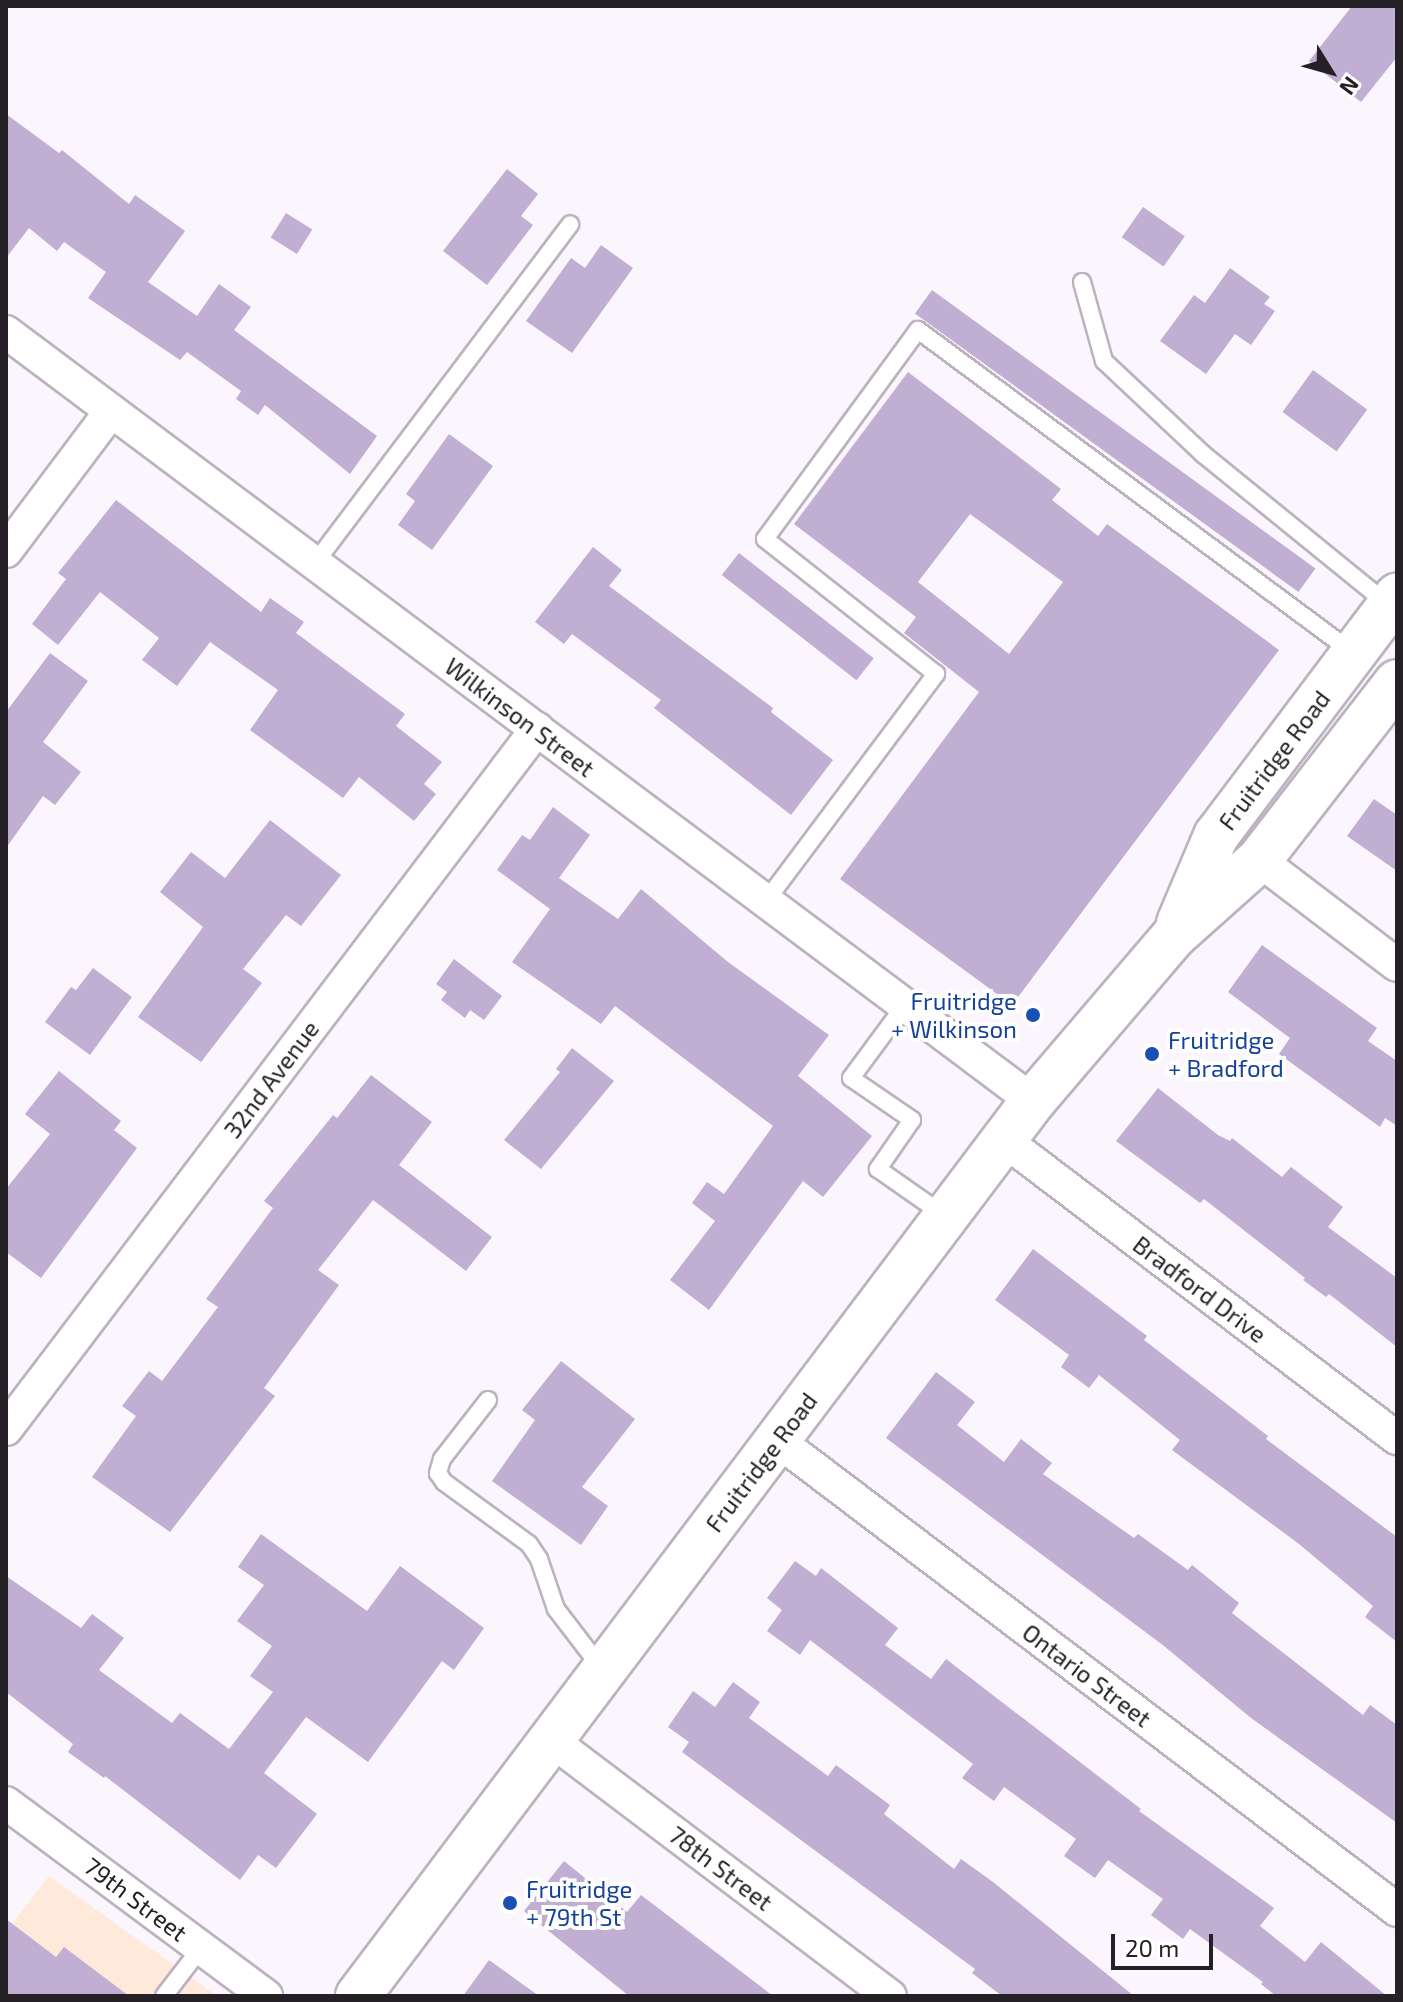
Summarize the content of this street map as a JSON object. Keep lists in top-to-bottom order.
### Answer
{
  "streets": {
    "main road": ["Fruitridge Road"],
    "street": [
      "Wilkinson Street",
      "32nd Avenue",
      "Bradford Drive",
      "Ontario Street",
      "78th Street",
      "79th Street"
    ]
  },
  "crossings": [
    ["Wilkinson Street", "Fruitridge Road"],
    ["Wilkinson Street", "32nd Avenue"],
    ["Fruitridge Road", "Bradford Drive"],
    ["Fruitridge Road", "Ontario Street"],
    ["Fruitridge Road", "78th Street"]
  ],
  "places": ["Fruitridge + Wilkinson", "Fruitridge + Bradford", "Fruitridge + 79th St"],
  "scale_bar": "20 m",
  "north": "bottom right"
}
